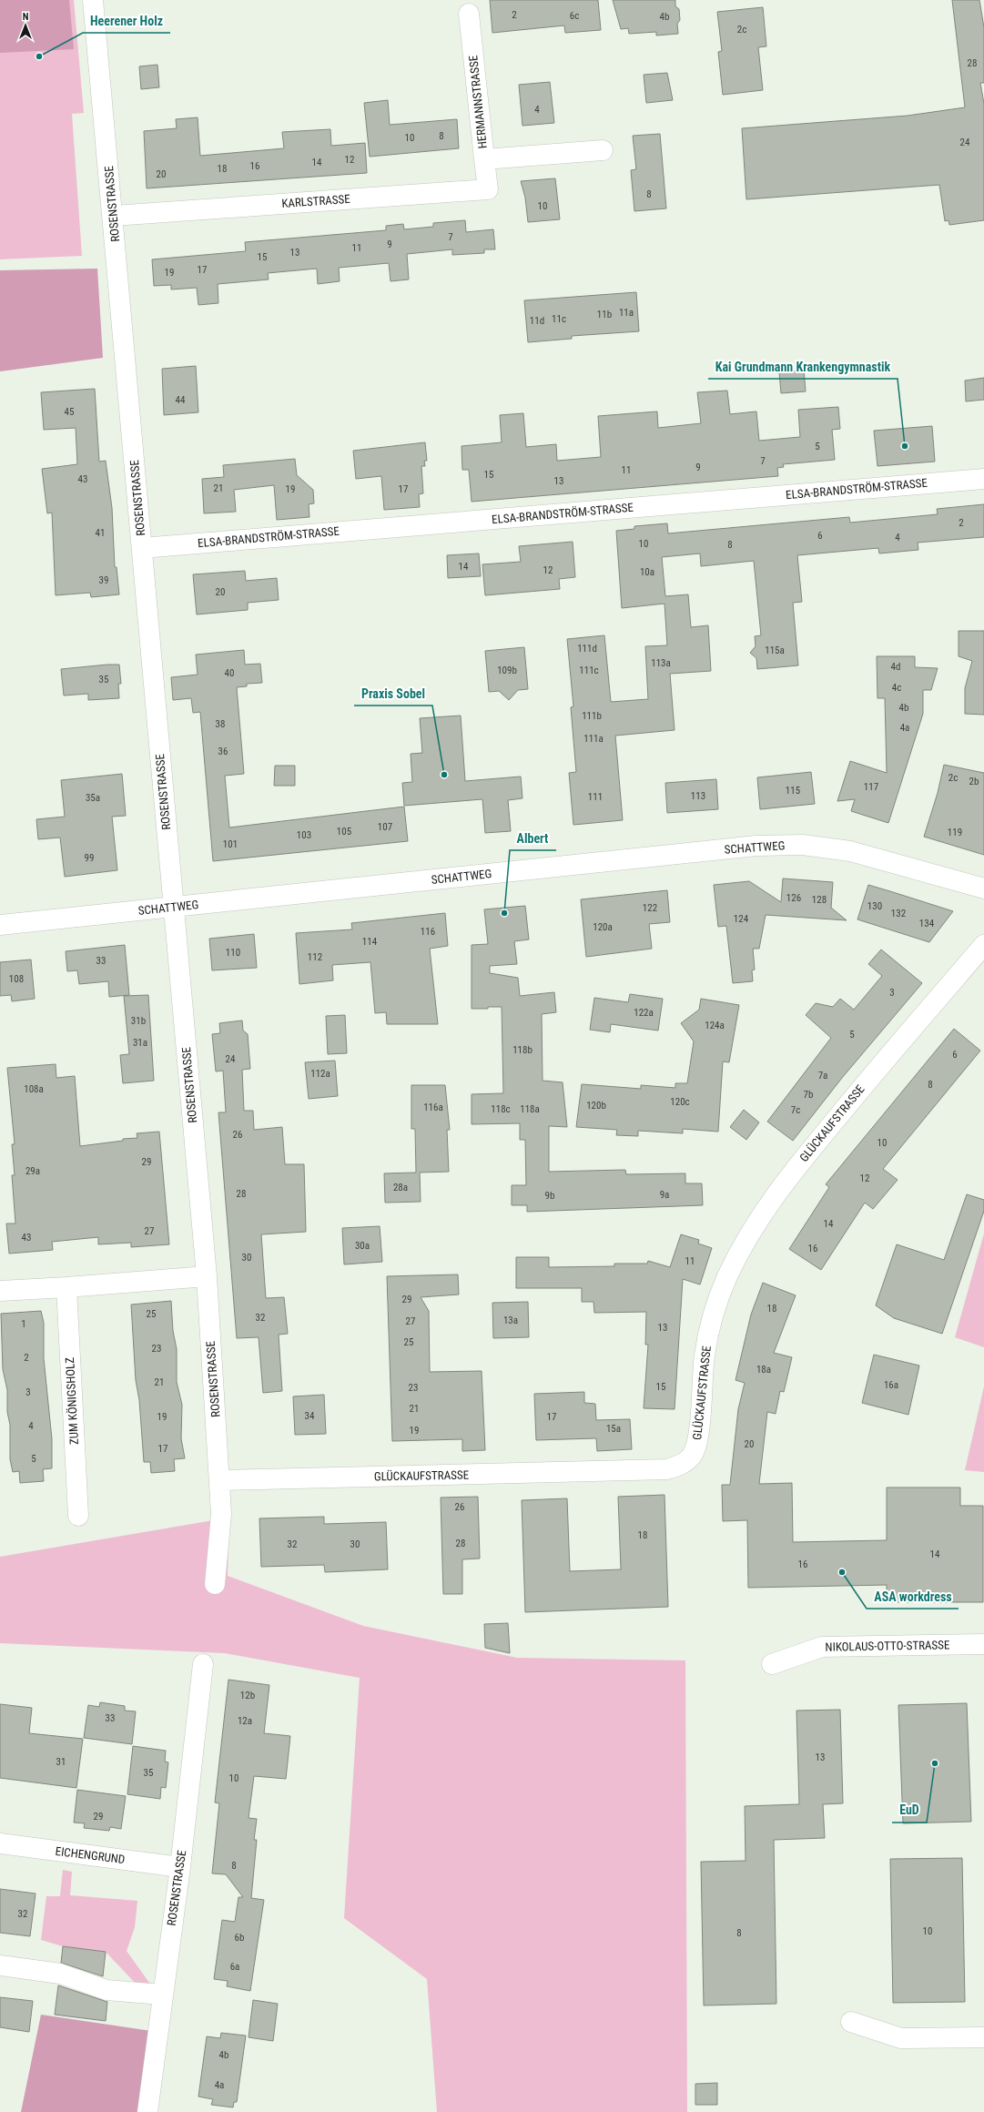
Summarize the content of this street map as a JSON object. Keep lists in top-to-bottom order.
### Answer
{
  "streets": {
    "street": [
      "HERMANNSTRASSE",
      "KARLSTRASSE",
      "ROSENSTRASSE",
      "ELSA-BRANDSTRÖM-STRASSE",
      "SCHATTWEG",
      "GLÜCKAUFSTRASSE",
      "ZUM KÖNIGSHOLZ",
      "NIKOLAUS-OTTO-STRASSE",
      "EICHENGRUND"
    ]
  },
  "crossings": [
    ["HERMANNSTRASSE", "KARLSTRASSE"],
    ["KARLSTRASSE", "ROSENSTRASSE"],
    ["ROSENSTRASSE", "ELSA-BRANDSTRÖM-STRASSE"],
    ["ROSENSTRASSE", "SCHATTWEG"],
    ["ROSENSTRASSE", "GLÜCKAUFSTRASSE"],
    ["ROSENSTRASSE", "EICHENGRUND"]
  ],
  "places": [
    "Heerener Holz",
    "Kai Grundmann Krankengymnastik",
    "Praxis Sobel",
    "Albert",
    "ASA workdress",
    "EuD"
  ],
  "house_numbers": [
    "2",
    "6c",
    "4b",
    "2c",
    "28",
    "4",
    "8",
    "10",
    "24",
    "12",
    "14",
    "16",
    "18",
    "20",
    "8",
    "10",
    "7",
    "9",
    "11",
    "13",
    "15",
    "17",
    "19",
    "11a",
    "11b",
    "11c",
    "11d",
    "44",
    "45",
    "5",
    "7",
    "9",
    "11",
    "15",
    "43",
    "13",
    "21",
    "19",
    "17",
    "2",
    "41",
    "6",
    "4",
    "10",
    "8",
    "14",
    "12",
    "10a",
    "39",
    "20",
    "111d",
    "115a",
    "113a",
    "4d",
    "109b",
    "111c",
    "40",
    "35",
    "4c",
    "4b",
    "111b",
    "38",
    "4a",
    "111a",
    "36",
    "2c",
    "2b",
    "117",
    "115",
    "113",
    "111",
    "35a",
    "107",
    "105",
    "119",
    "103",
    "101",
    "99",
    "126",
    "128",
    "130",
    "122",
    "132",
    "124",
    "134",
    "120a",
    "116",
    "114",
    "110",
    "112",
    "33",
    "108",
    "3",
    "122a",
    "31b",
    "124a",
    "5",
    "31a",
    "118b",
    "6",
    "24",
    "112a",
    "7a",
    "8",
    "108a",
    "7b",
    "120c",
    "120b",
    "116a",
    "118c",
    "118a",
    "7c",
    "26",
    "10",
    "29",
    "29a",
    "12",
    "28a",
    "28",
    "9a",
    "9b",
    "14",
    "27",
    "43",
    "30a",
    "16",
    "30",
    "11",
    "29",
    "18",
    "25",
    "32",
    "13a",
    "27",
    "1",
    "13",
    "25",
    "23",
    "2",
    "18a",
    "21",
    "16a",
    "15",
    "23",
    "3",
    "21",
    "34",
    "19",
    "17",
    "4",
    "15a",
    "19",
    "20",
    "17",
    "5",
    "26",
    "18",
    "28",
    "32",
    "30",
    "14",
    "16",
    "12b",
    "33",
    "12a",
    "13",
    "31",
    "35",
    "10",
    "29",
    "8",
    "32",
    "10",
    "8",
    "6b",
    "6a",
    "4b",
    "4a"
  ],
  "north": "top"
}
